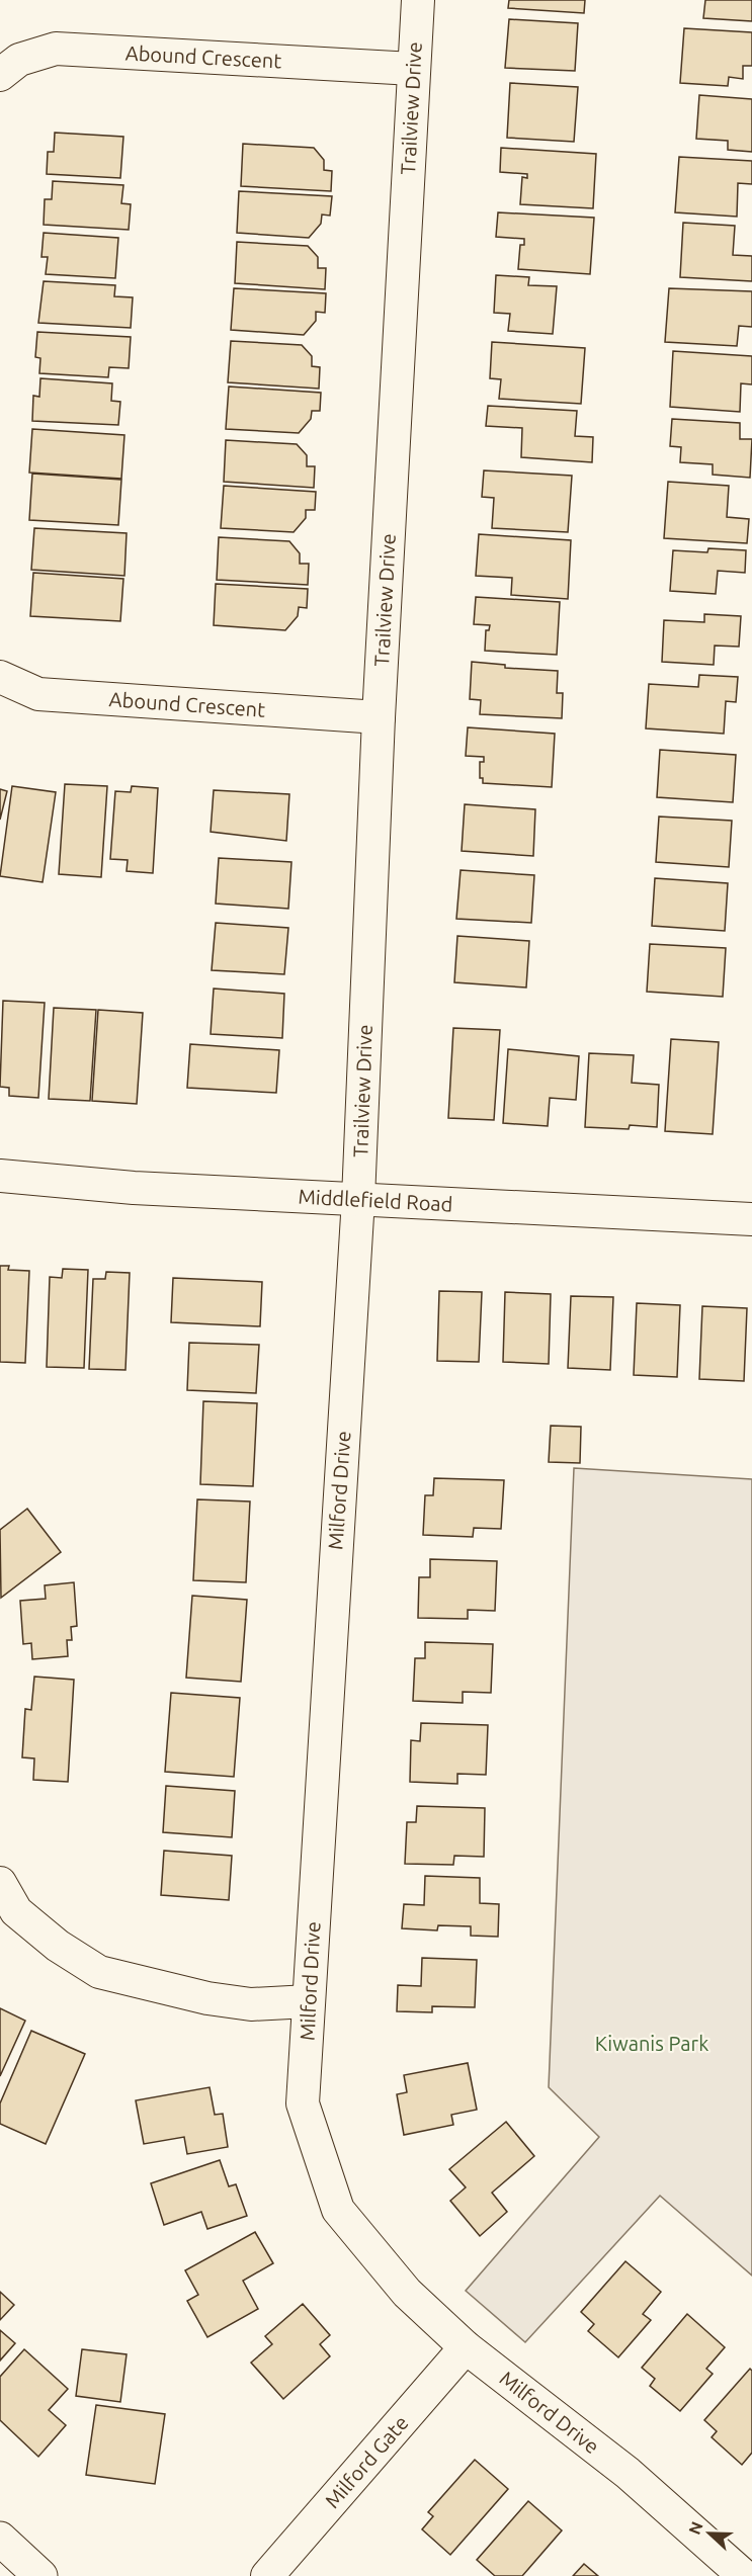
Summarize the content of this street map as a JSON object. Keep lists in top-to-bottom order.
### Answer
{
  "streets": {
    "street": [
      "Abound Crescent",
      "Trailview Drive",
      "Middlefield Road",
      "Milford Drive",
      "Milford Gate"
    ]
  },
  "crossings": [
    ["Abound Crescent", "Trailview Drive"],
    ["Trailview Drive", "Middlefield Road"],
    ["Trailview Drive", "Milford Drive"],
    ["Middlefield Road", "Milford Drive"],
    ["Milford Drive", "Milford Gate"]
  ],
  "parks": ["Kiwanis Park"],
  "north": "left"
}
